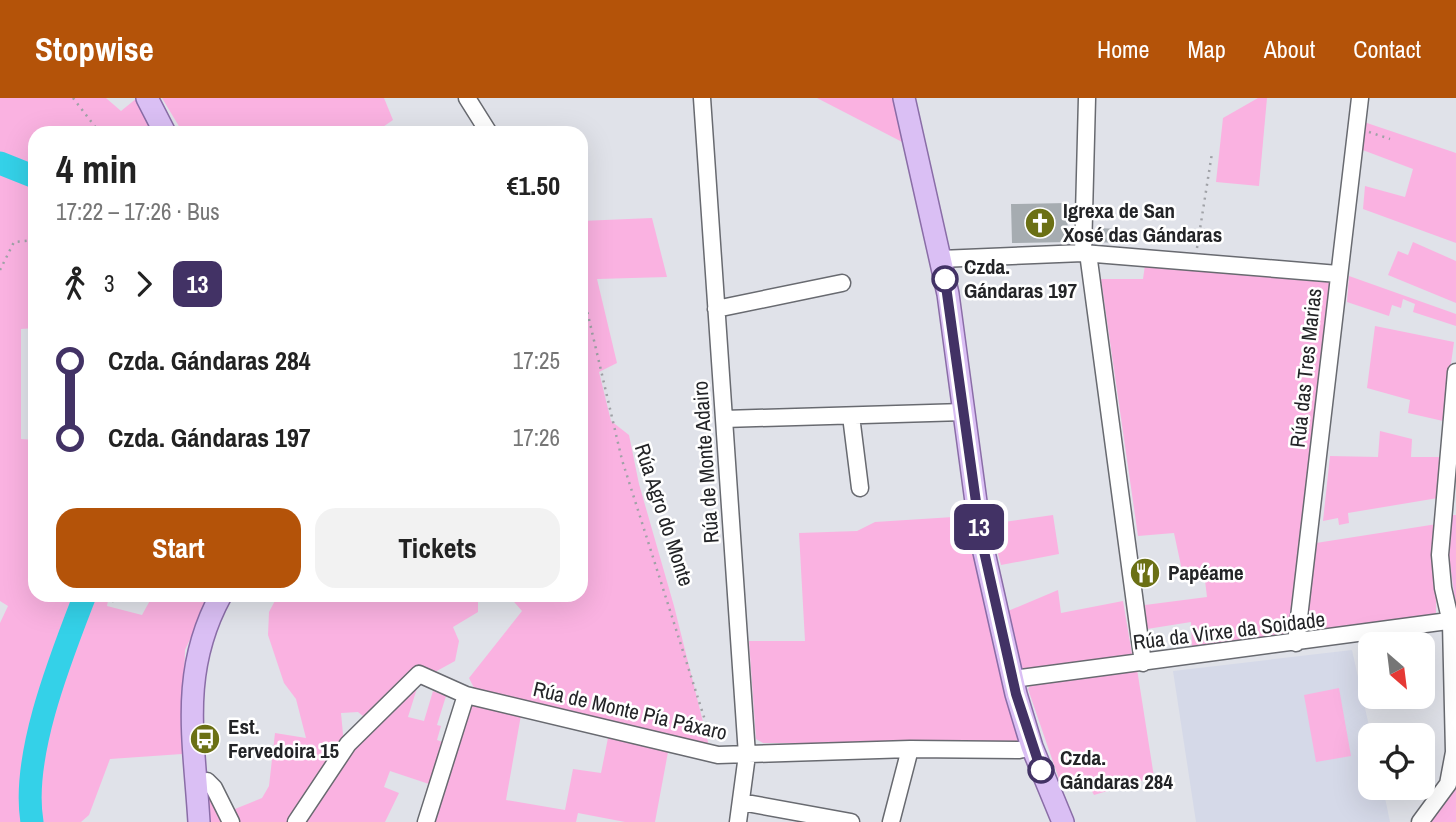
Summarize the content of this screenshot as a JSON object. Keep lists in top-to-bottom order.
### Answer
{
  "streets": {
    "street": [
      "Rúa das Tres Marias",
      "Rúa de Monte Adairo",
      "Rúa da Virxe da Soidade",
      "Rúa de Monte Pía Páxaro"
    ],
    "path": ["Rúa Agro do Monte"]
  },
  "crossings": [
    ["Rúa das Tres Marias", "Rúa da Virxe da Soidade"],
    ["Rúa de Monte Adairo", "Rúa de Monte Pía Páxaro"],
    ["Rúa Agro do Monte", "Rúa de Monte Pía Páxaro"]
  ],
  "places": {
    "church": ["Igrexa de San Xosé das Gándaras"],
    "other": ["Czda. Gándaras 197", "Czda. Gándaras 284"],
    "restaurant": ["Papéame"],
    "bus stop": ["Est. Fervedoira 15"]
  },
  "lines": ["bus line 13"],
  "north": "bottom right",
  "page": {
    "header": "Stopwise",
    "nav": [
      "Home",
      "Map",
      "About",
      "Contact"
    ],
    "on_map": "13",
    "heading": ["4 min", "17:22 – 17:26 · Bus", "€1.50"],
    "legs": ["3", "13"],
    "list": [
      {
        "name": "Czda. Gándaras 284",
        "value": "17:25"
      },
      {
        "name": "Czda. Gándaras 197",
        "value": "17:26"
      }
    ],
    "buttons": ["Start", "Tickets"]
  }
}
